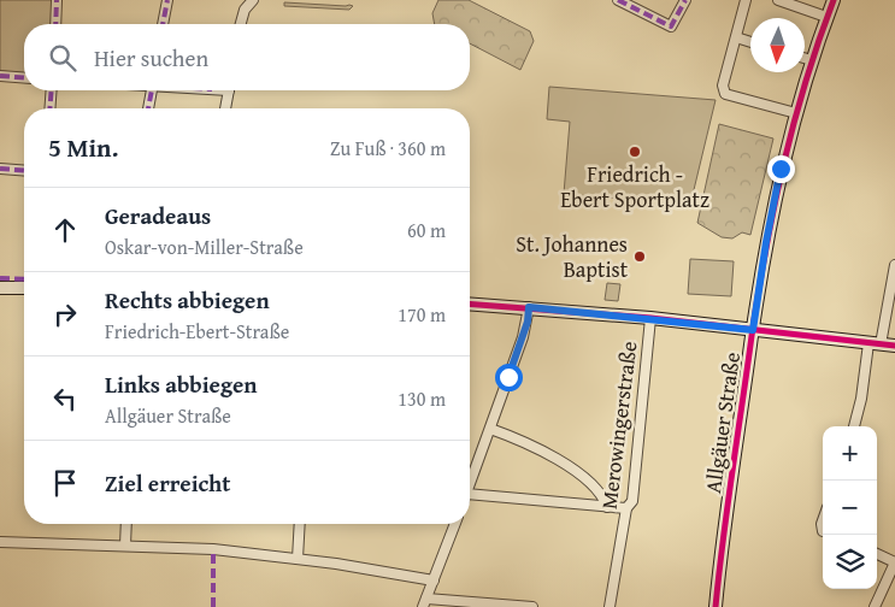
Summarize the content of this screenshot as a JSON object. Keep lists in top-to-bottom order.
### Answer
{
  "streets": {
    "main road": ["Allgäuer Straße"],
    "street": ["Merowingerstraße"]
  },
  "places": ["Friedrich - Ebert Sportplatz", "St. Johannes Baptist"],
  "north": "bottom",
  "page": {
    "search": "Hier suchen",
    "heading": ["5 Min.", "Zu Fuß · 360 m"],
    "list": [
      ["Geradeaus", "Oskar-von-Miller-Straße", "60 m"],
      ["Rechts abbiegen", "Friedrich-Ebert-Straße", "170 m"],
      ["Links abbiegen", "Allgäuer Straße", "130 m"],
      "Ziel erreicht"
    ],
    "map_buttons": ["+", "−"]
  }
}
